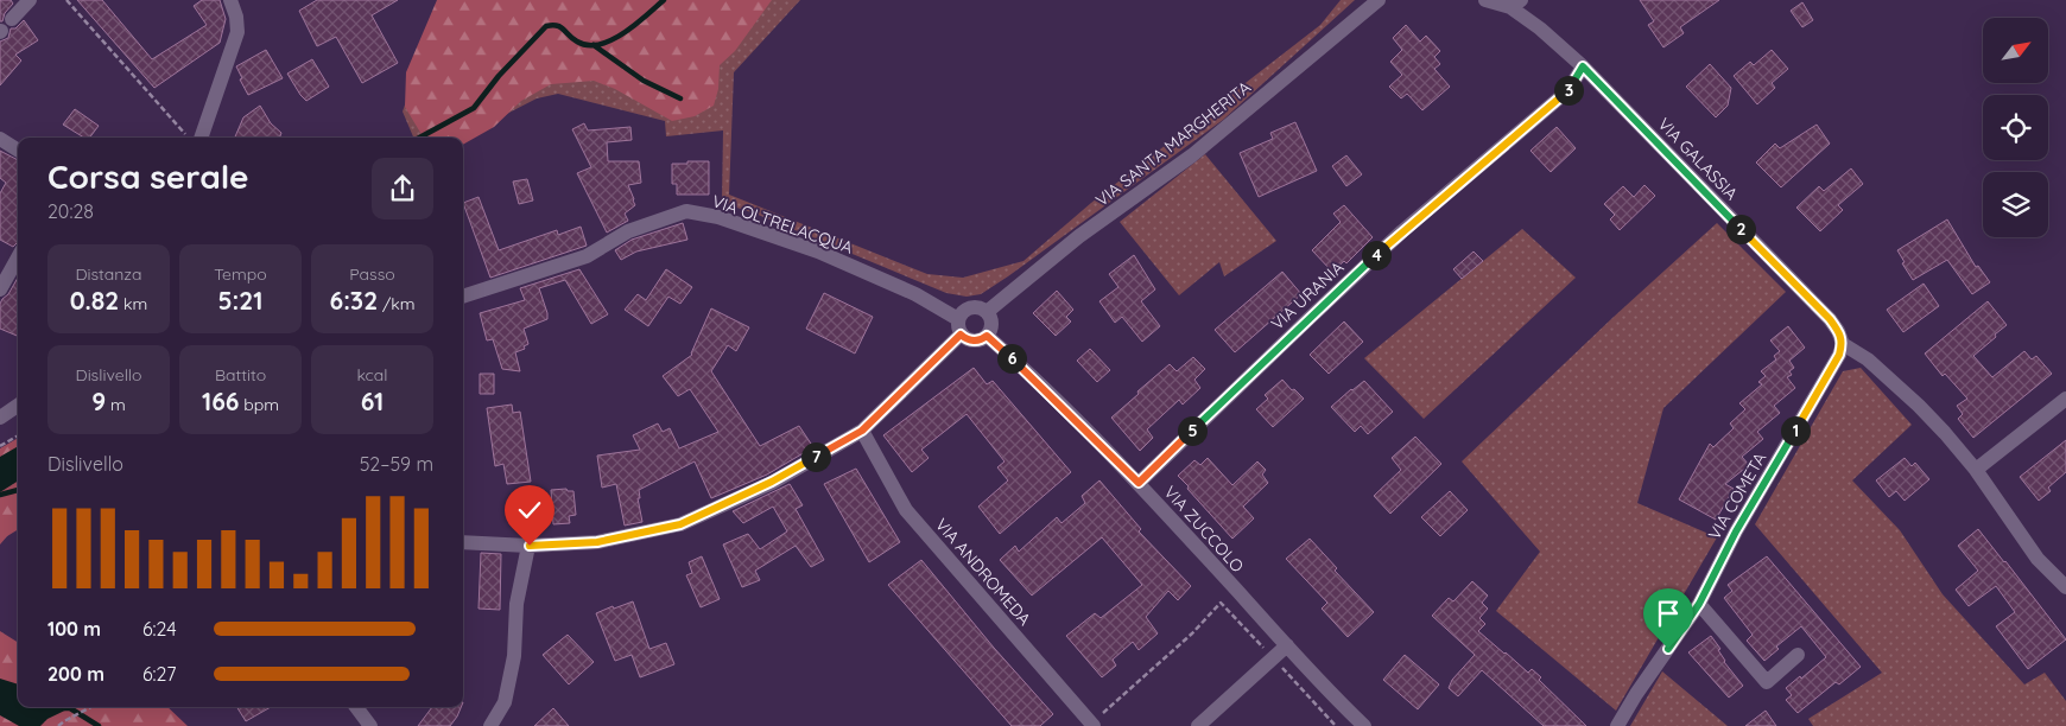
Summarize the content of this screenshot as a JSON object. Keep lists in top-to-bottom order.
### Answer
{
  "streets": {
    "street": [
      "VIA SANTA MARGHERITA",
      "VIA GALASSIA",
      "VIA OLTRELACQUA",
      "VIA URANIA",
      "VIA COMETA",
      "VIA ZUCCOLO",
      "VIA ANDROMEDA"
    ]
  },
  "crossings": [
    ["VIA SANTA MARGHERITA", "VIA OLTRELACQUA"],
    ["VIA SANTA MARGHERITA", "VIA ZUCCOLO"],
    ["VIA GALASSIA", "VIA URANIA"],
    ["VIA GALASSIA", "VIA COMETA"],
    ["VIA OLTRELACQUA", "VIA ZUCCOLO"],
    ["VIA URANIA", "VIA ZUCCOLO"]
  ],
  "north": "top right",
  "page": {
    "pins": [
      "3",
      "2",
      "4",
      "6",
      "1",
      "5",
      "7"
    ],
    "heading": ["Corsa serale", "20:28"],
    "stats": [
      ["Distanza", "0.82 km"],
      ["Tempo", "5:21"],
      ["Passo", "6:32 /km"],
      ["Dislivello", "9 m"],
      ["Battito", "166 bpm"],
      ["kcal", "61"]
    ],
    "chart": ["Dislivello", "52–59 m"],
    "list": [
      {
        "name": "100 m",
        "note": "6:24"
      },
      {
        "name": "200 m",
        "note": "6:27"
      }
    ]
  }
}
